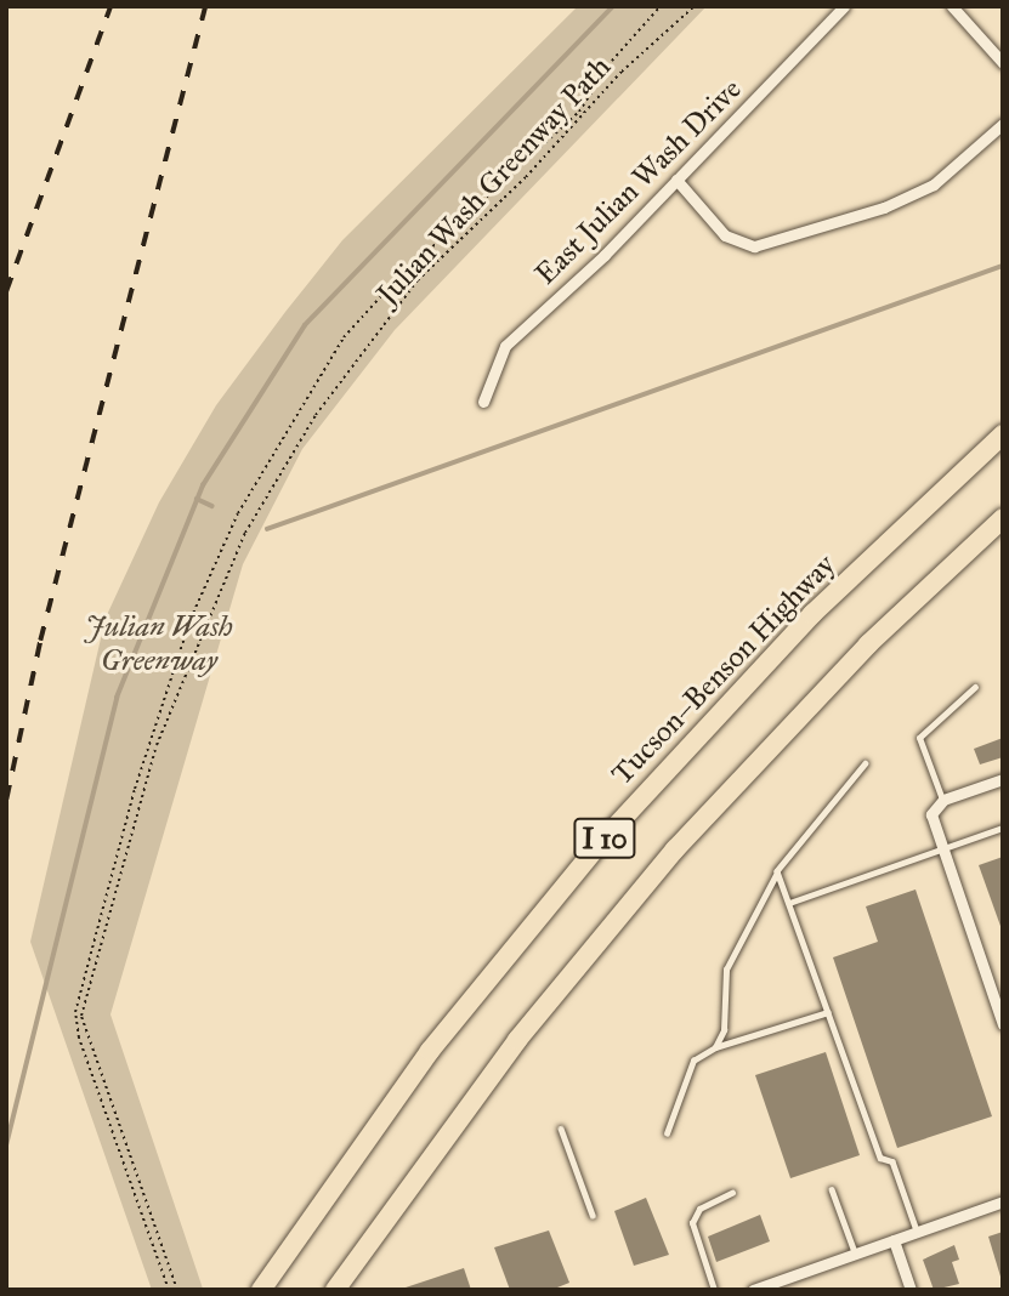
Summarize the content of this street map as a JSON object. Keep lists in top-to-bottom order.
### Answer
{
  "streets": {
    "highway": ["Tucson–Benson Highway", "I 10"],
    "street": ["East Julian Wash Drive"],
    "path": ["Julian Wash Greenway Path"]
  },
  "parks": ["Julian Wash Greenway"]
}
